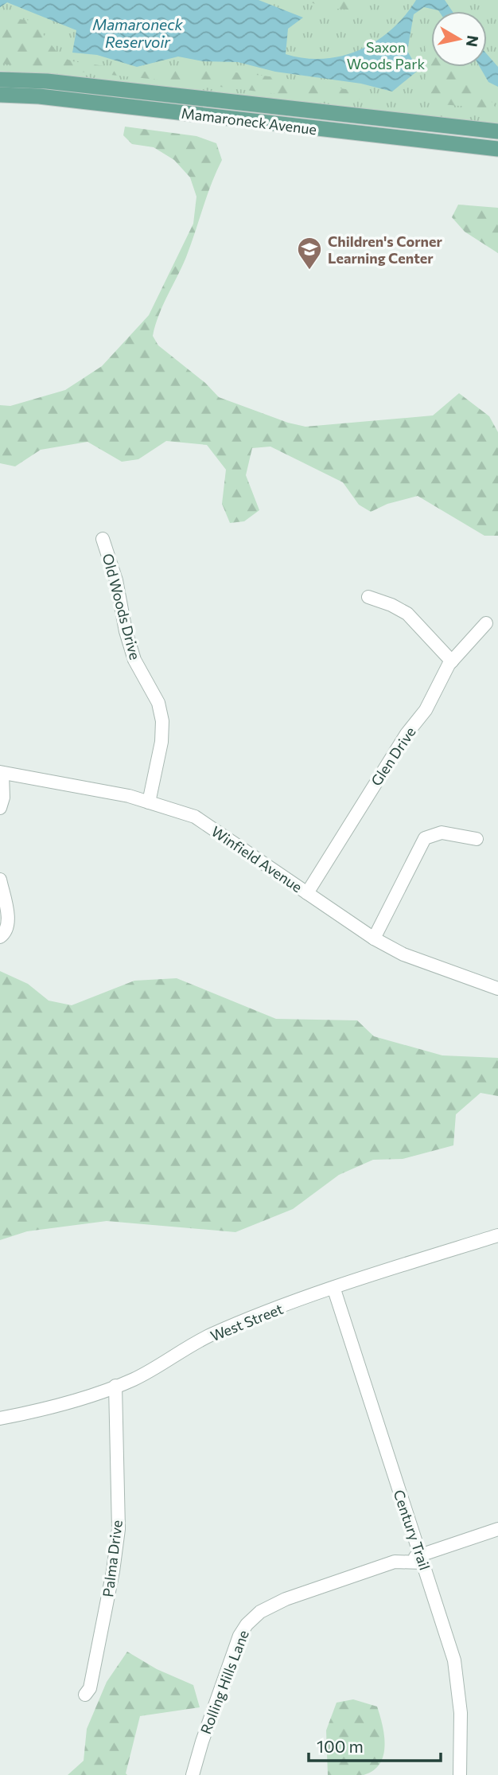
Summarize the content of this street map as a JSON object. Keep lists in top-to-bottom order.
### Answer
{
  "streets": {
    "main road": ["Mamaroneck Avenue"],
    "street": [
      "Old Woods Drive",
      "Glen Drive",
      "Winfield Avenue",
      "West Street",
      "Century Trail",
      "Palma Drive",
      "Rolling Hills Lane"
    ]
  },
  "crossings": [
    ["Old Woods Drive", "Winfield Avenue"],
    ["Glen Drive", "Winfield Avenue"],
    ["West Street", "Century Trail"],
    ["West Street", "Palma Drive"],
    ["Century Trail", "Rolling Hills Lane"]
  ],
  "water": ["Mamaroneck Reservoir"],
  "parks": ["Saxon Woods Park"],
  "places": {
    "school or university": ["Children's Corner Learning Center"]
  },
  "scale_bar": "100 m",
  "north": "right"
}
